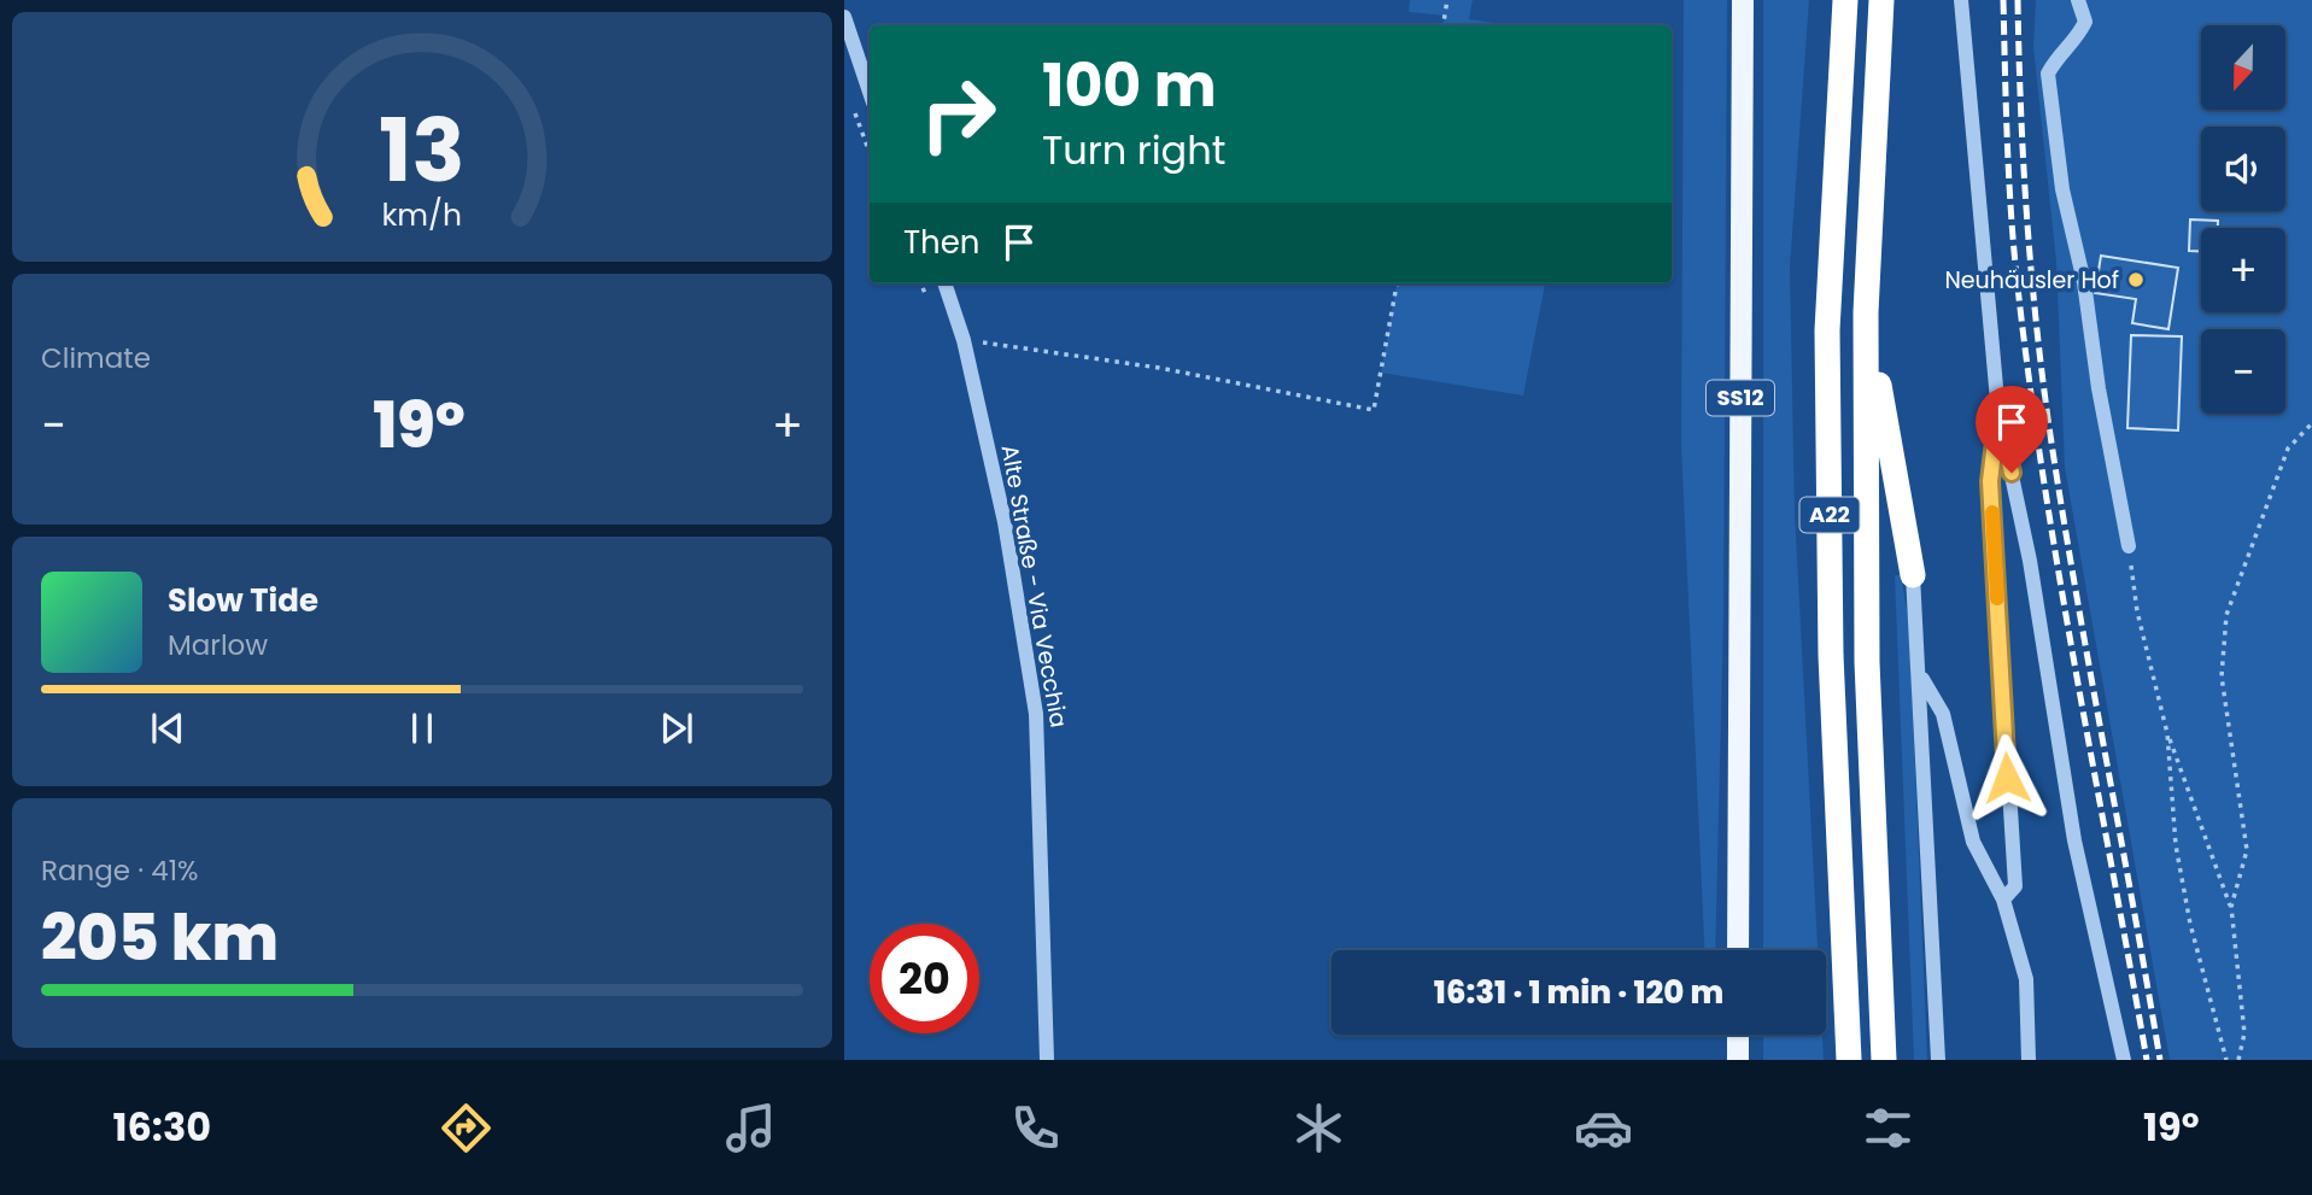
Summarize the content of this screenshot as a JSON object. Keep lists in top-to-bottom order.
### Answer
{
  "streets": {
    "highway": ["A22"],
    "main road": ["SS12"],
    "street": ["Alte Straße - Via Vecchia"]
  },
  "places": ["Neuhäusler Hof"],
  "north": "bottom",
  "page": {
    "map_buttons": ["+", "−"],
    "turn": ["100 m", "Turn right"],
    "then": "Then",
    "tile": [
      "Climate",
      ["Range · 41%", "205 km"]
    ],
    "heat": ["−", "19°", "+"],
    "song": ["Slow Tide", "Marlow"],
    "limit": "20",
    "trip": "16:31 · 1 min · 120 m",
    "tabs": ["16:30", "19°"],
    "gauge": ["13", "km/h"]
  }
}
